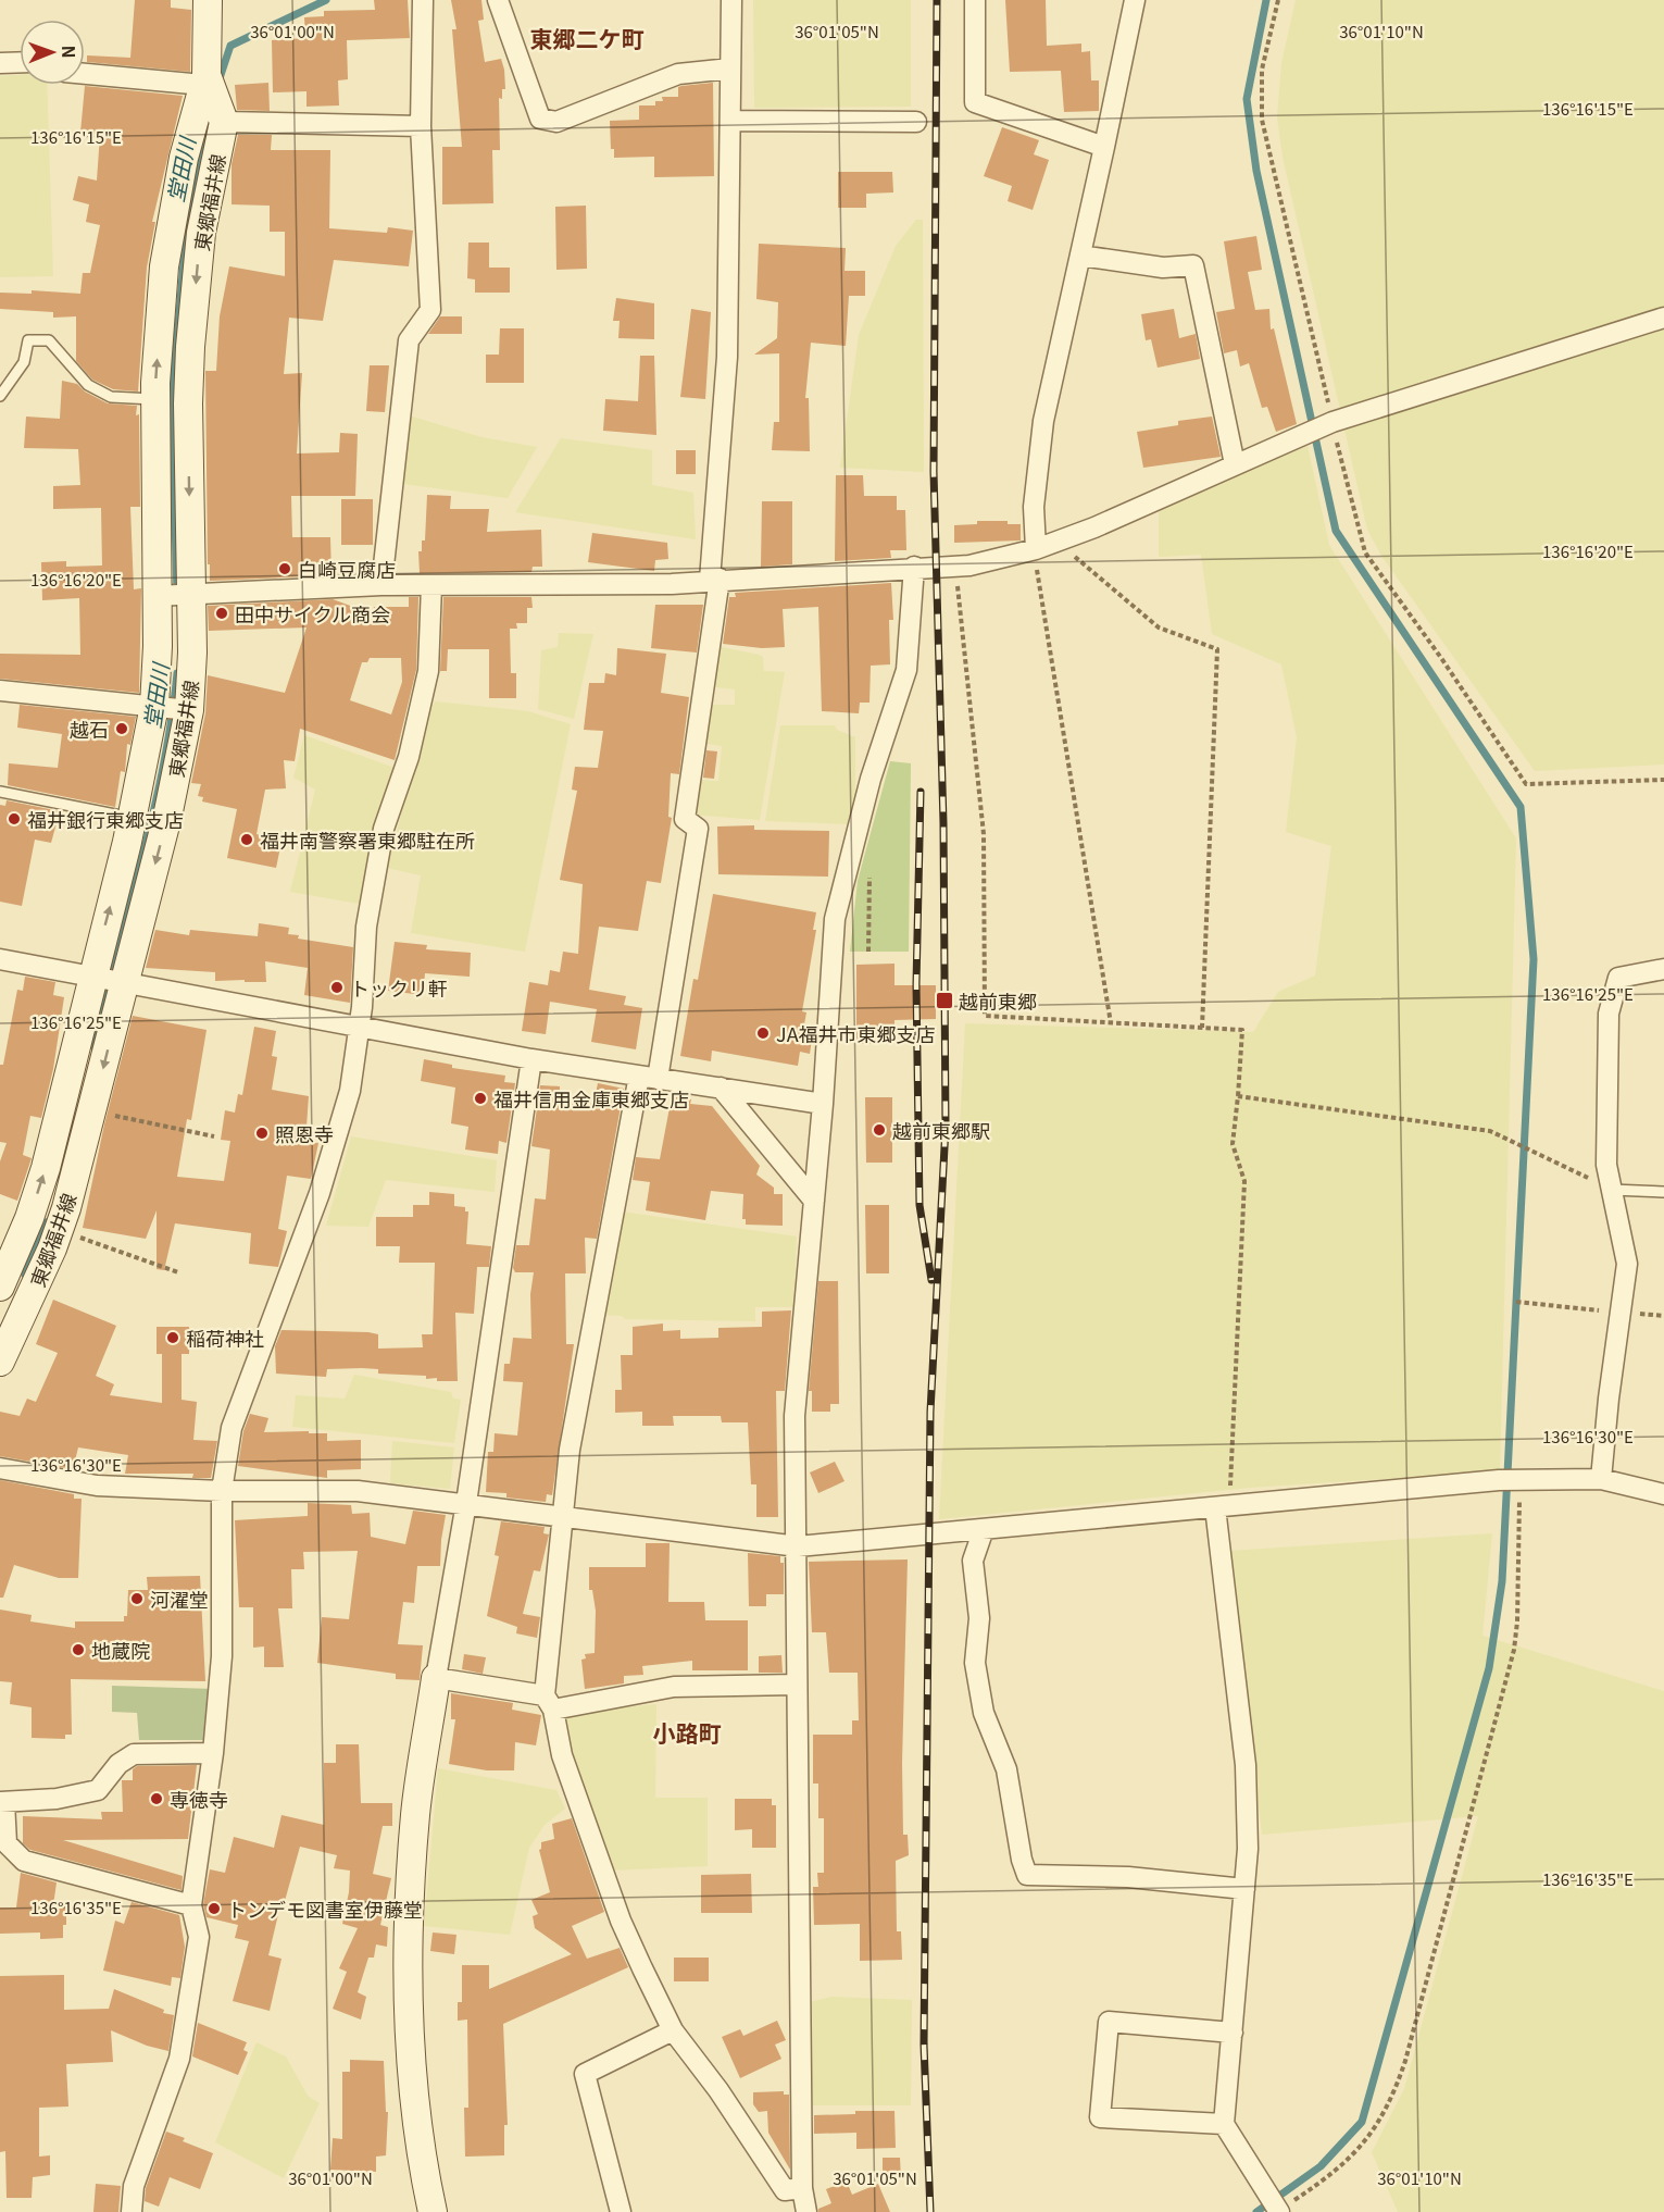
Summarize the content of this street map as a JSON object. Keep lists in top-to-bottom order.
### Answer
{
  "streets": {
    "main road": ["東郷福井線"]
  },
  "districts": ["東郷二ケ町", "小路町"],
  "water": ["堂田川"],
  "places": {
    "other": [
      "白崎豆腐店",
      "田中サイクル商会",
      "越石",
      "福井銀行東郷支店",
      "福井南警察署東郷駐在所",
      "トックリ軒",
      "JA福井市東郷支店",
      "福井信用金庫東郷支店",
      "越前東郷駅",
      "照恩寺",
      "稲荷神社",
      "河濯堂",
      "地蔵院",
      "専徳寺",
      "トンデモ図書室伊藤堂"
    ],
    "transit": ["越前東郷"]
  },
  "north": "right",
  "coordinates": [
    "36°01'00\"N",
    "36°01'05\"N",
    "36°01'10\"N",
    "136°16'15\"E",
    "136°16'20\"E",
    "136°16'25\"E",
    "136°16'30\"E",
    "136°16'35\"E"
  ]
}
